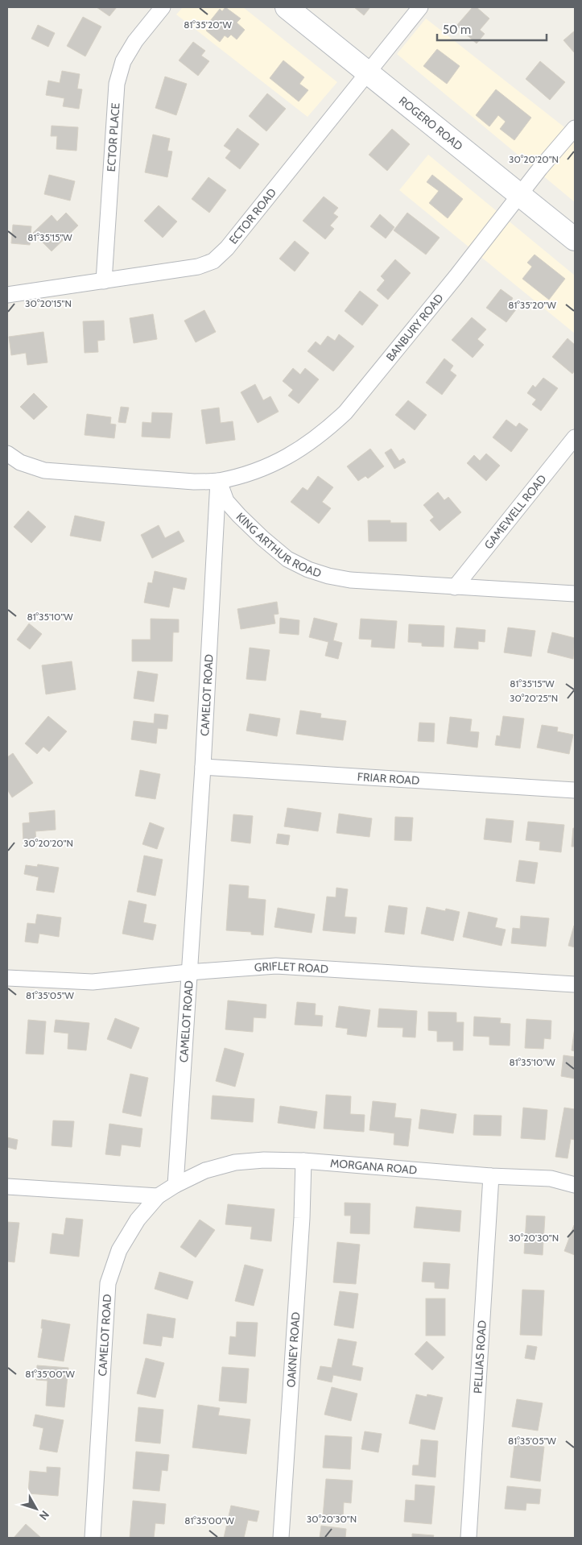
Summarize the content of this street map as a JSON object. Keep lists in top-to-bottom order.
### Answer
{
  "streets": {
    "main road": ["ROGERO ROAD"],
    "street": [
      "ECTOR PLACE",
      "ECTOR ROAD",
      "BANBURY ROAD",
      "GAMEWELL ROAD",
      "KING ARTHUR ROAD",
      "CAMELOT ROAD",
      "FRIAR ROAD",
      "GRIFLET ROAD",
      "MORGANA ROAD",
      "OAKNEY ROAD",
      "PELLIAS ROAD"
    ]
  },
  "crossings": [
    ["ROGERO ROAD", "ECTOR ROAD"],
    ["ROGERO ROAD", "BANBURY ROAD"],
    ["ECTOR PLACE", "ECTOR ROAD"],
    ["BANBURY ROAD", "KING ARTHUR ROAD"],
    ["BANBURY ROAD", "CAMELOT ROAD"],
    ["GAMEWELL ROAD", "KING ARTHUR ROAD"],
    ["KING ARTHUR ROAD", "CAMELOT ROAD"],
    ["CAMELOT ROAD", "FRIAR ROAD"],
    ["CAMELOT ROAD", "GRIFLET ROAD"],
    ["CAMELOT ROAD", "MORGANA ROAD"],
    ["MORGANA ROAD", "OAKNEY ROAD"],
    ["MORGANA ROAD", "PELLIAS ROAD"]
  ],
  "scale_bar": "50 m",
  "north": "bottom right",
  "coordinates": [
    "81°35'20\"W",
    "30°20'20\"N",
    "81°35'15\"W",
    "30°20'15\"N",
    "81°35'10\"W",
    "30°20'25\"N",
    "81°35'05\"W",
    "30°20'30\"N",
    "81°35'00\"W"
  ]
}
